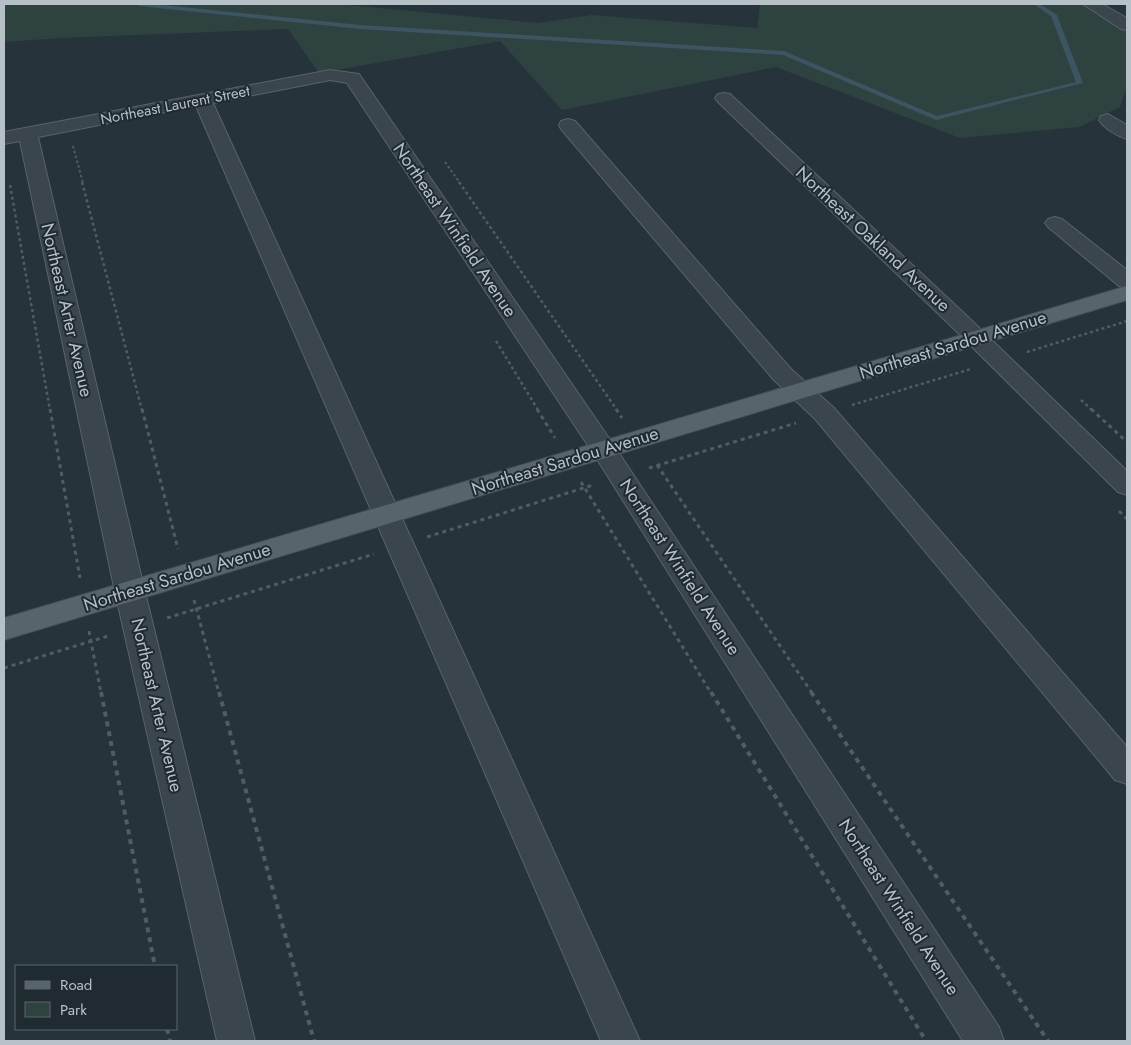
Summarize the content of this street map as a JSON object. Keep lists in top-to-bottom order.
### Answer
{
  "streets": {
    "main road": ["Northeast Sardou Avenue"],
    "street": [
      "Northeast Laurent Street",
      "Northeast Winfield Avenue",
      "Northeast Oakland Avenue",
      "Northeast Arter Avenue"
    ]
  },
  "crossings": [
    ["Northeast Laurent Street", "Northeast Winfield Avenue"],
    ["Northeast Laurent Street", "Northeast Arter Avenue"],
    ["Northeast Winfield Avenue", "Northeast Sardou Avenue"],
    ["Northeast Oakland Avenue", "Northeast Sardou Avenue"],
    ["Northeast Arter Avenue", "Northeast Sardou Avenue"]
  ],
  "legend": ["Road", "Park"]
}
